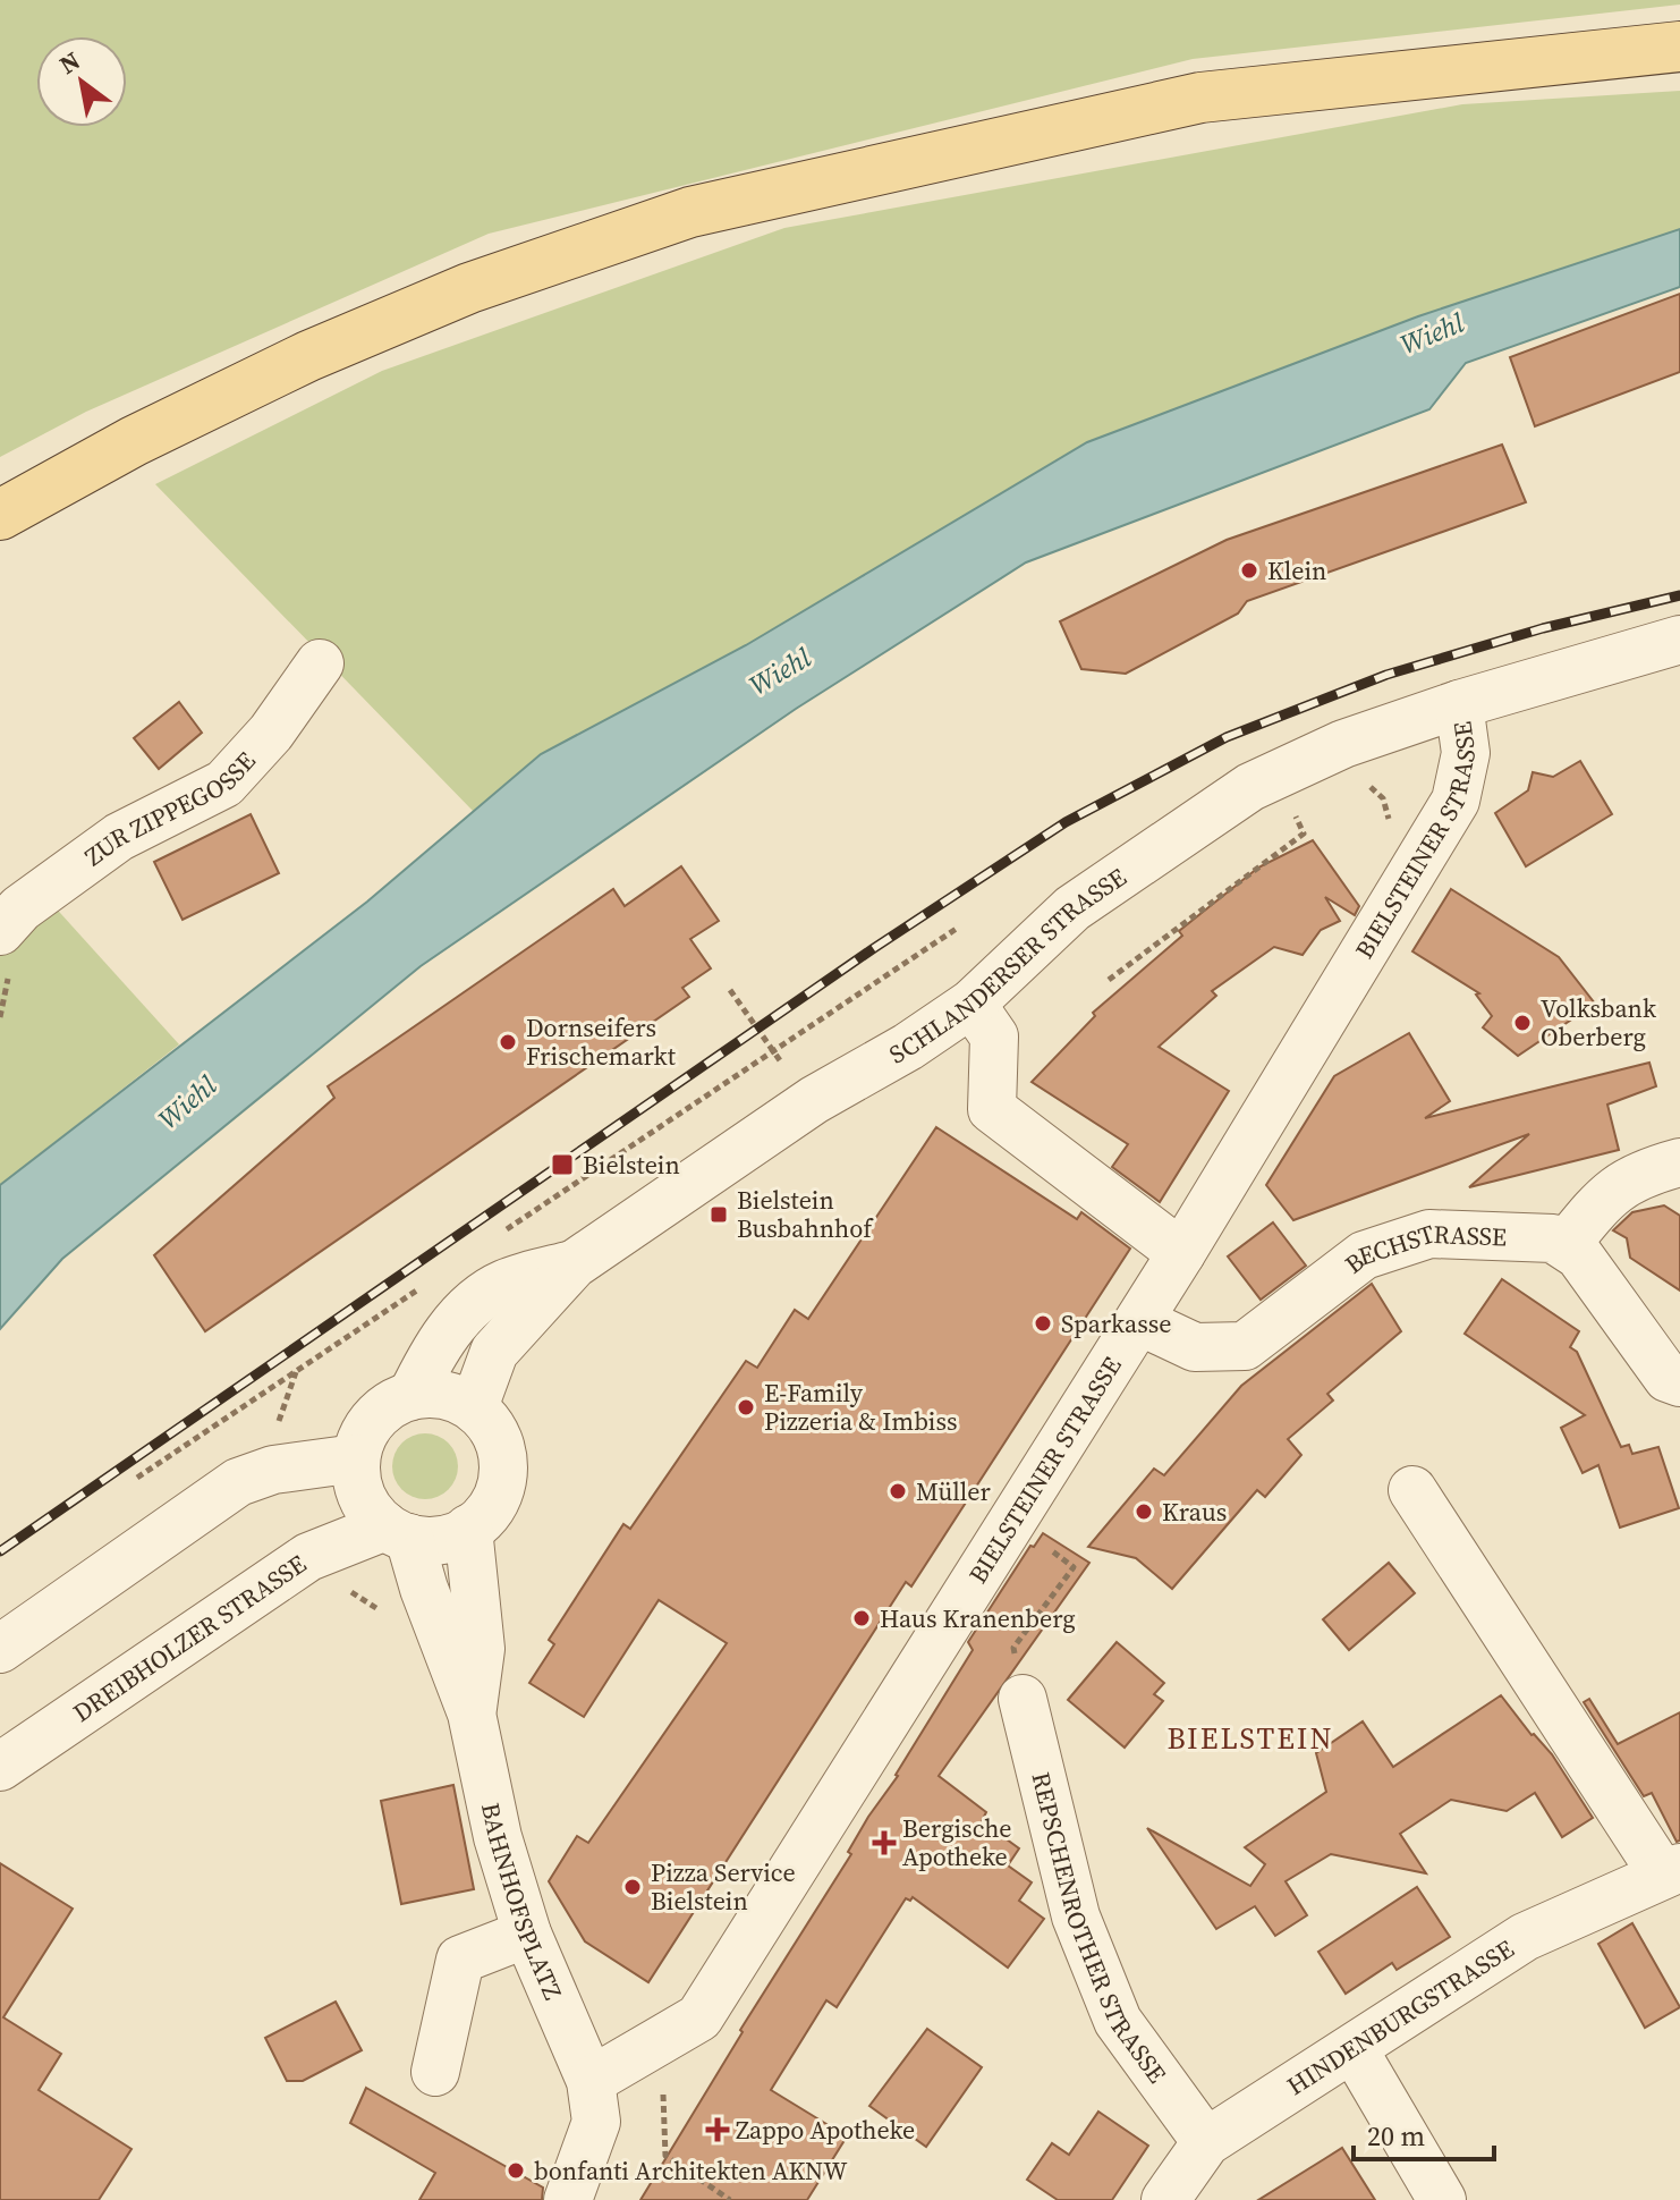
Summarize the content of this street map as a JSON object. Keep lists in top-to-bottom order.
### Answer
{
  "streets": {
    "street": [
      "ZUR ZIPPEGOSSE",
      "BIELSTEINER STRASSE",
      "SCHLANDERSER STRASSE",
      "BECHSTRASSE",
      "DREIBHOLZER STRASSE",
      "BAHNHOFSPLATZ",
      "REPSCHENROTHER STRASSE",
      "HINDENBURGSTRASSE"
    ]
  },
  "crossings": [
    ["BIELSTEINER STRASSE", "SCHLANDERSER STRASSE"],
    ["BIELSTEINER STRASSE", "BECHSTRASSE"],
    ["BIELSTEINER STRASSE", "BAHNHOFSPLATZ"],
    ["SCHLANDERSER STRASSE", "DREIBHOLZER STRASSE"],
    ["SCHLANDERSER STRASSE", "BAHNHOFSPLATZ"],
    ["DREIBHOLZER STRASSE", "BAHNHOFSPLATZ"],
    ["REPSCHENROTHER STRASSE", "HINDENBURGSTRASSE"]
  ],
  "districts": ["BIELSTEIN"],
  "water": ["Wiehl"],
  "places": {
    "other": [
      "Klein",
      "Volksbank Oberberg",
      "Dornseifers Frischemarkt",
      "Sparkasse",
      "E-Family Pizzeria & Imbiss",
      "Müller",
      "Kraus",
      "Haus Kranenberg",
      "Pizza Service Bielstein",
      "bonfanti Architekten AKNW"
    ],
    "transit": ["Bielstein", "Bielstein Busbahnhof"],
    "health": ["Bergische Apotheke", "Zappo Apotheke"]
  },
  "scale_bar": "20 m",
  "north": "top left"
}
